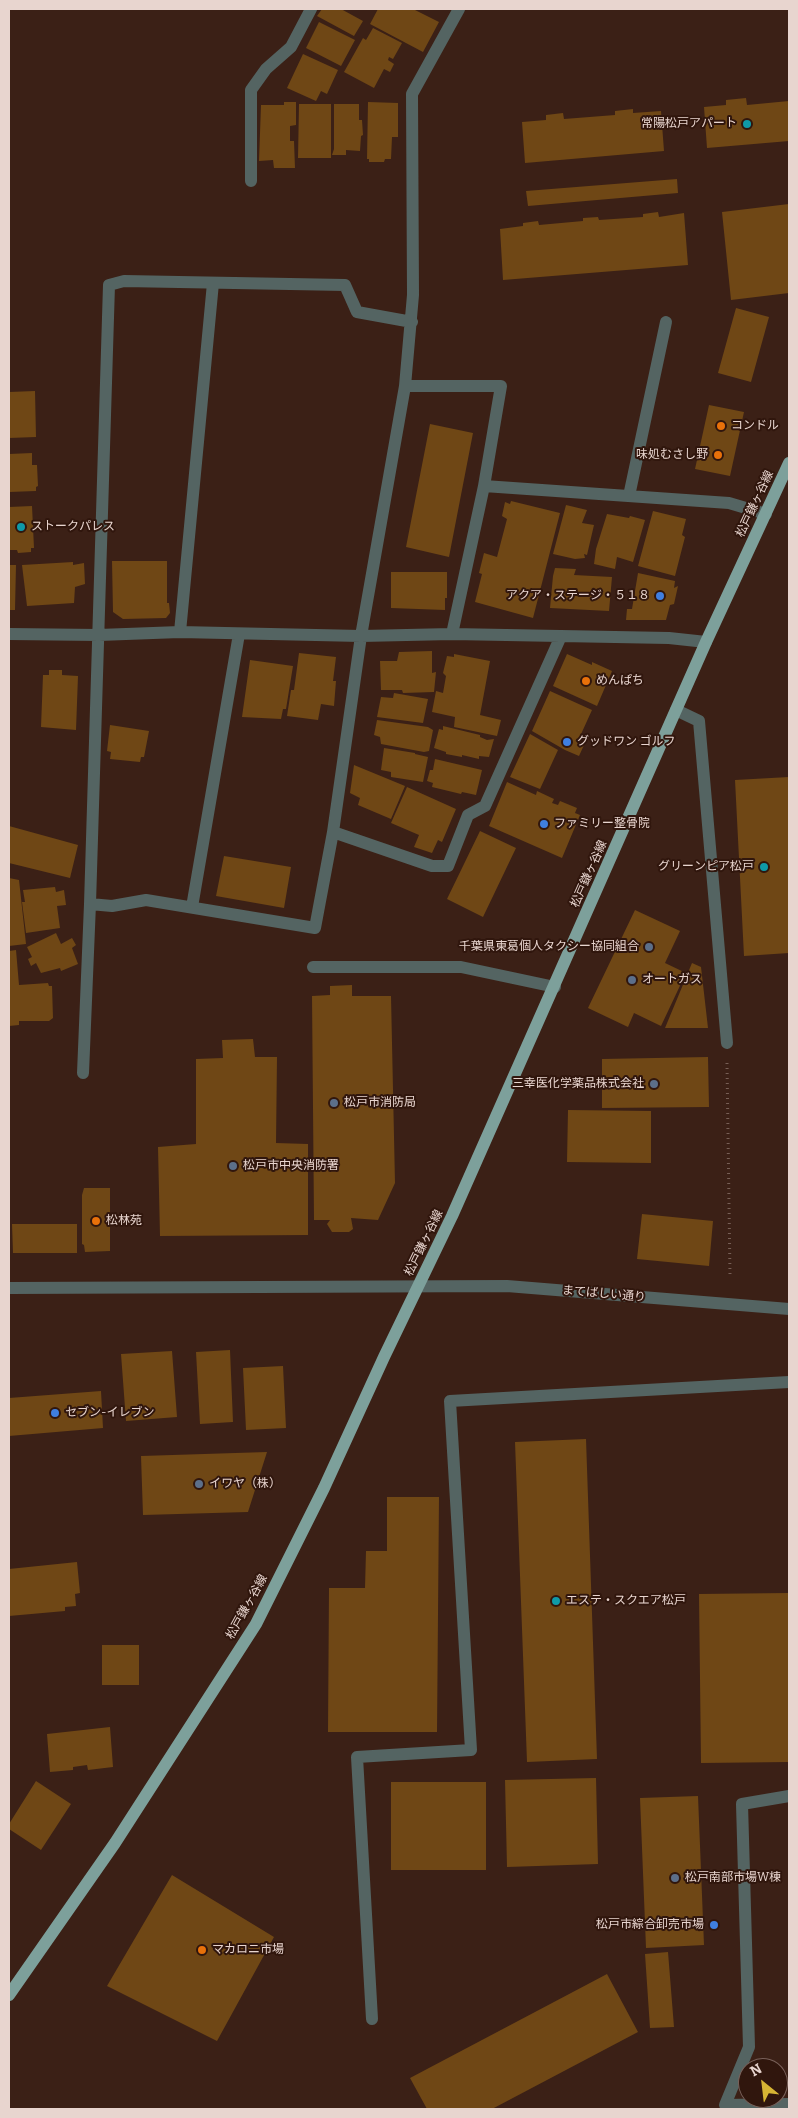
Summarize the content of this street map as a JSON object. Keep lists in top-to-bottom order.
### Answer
{
  "streets": {
    "main road": ["松戸鎌ヶ谷線"],
    "street": ["まてばしい通り"]
  },
  "crossings": [
    ["松戸鎌ヶ谷線", "まてばしい通り"]
  ],
  "places": [
    "常陽松戸アパート",
    "コンドル",
    "味処むさし野",
    "ストークパレス",
    "アクア・ステージ・５１８",
    "めんぱち",
    "グッドワン ゴルフ",
    "ファミリー整骨院",
    "グリーンピア松戸",
    "千葉県東葛個人タクシー協同組合",
    "オートガス",
    "三幸医化学薬品株式会社",
    "松戸市消防局",
    "松戸市中央消防署",
    "松林苑",
    "セブン-イレブン",
    "イワヤ（株）",
    "エステ・スクエア松戸",
    "松戸南部市場W棟",
    "松戸市綜合卸売市場",
    "マカロニ市場"
  ],
  "north": "top left"
}
